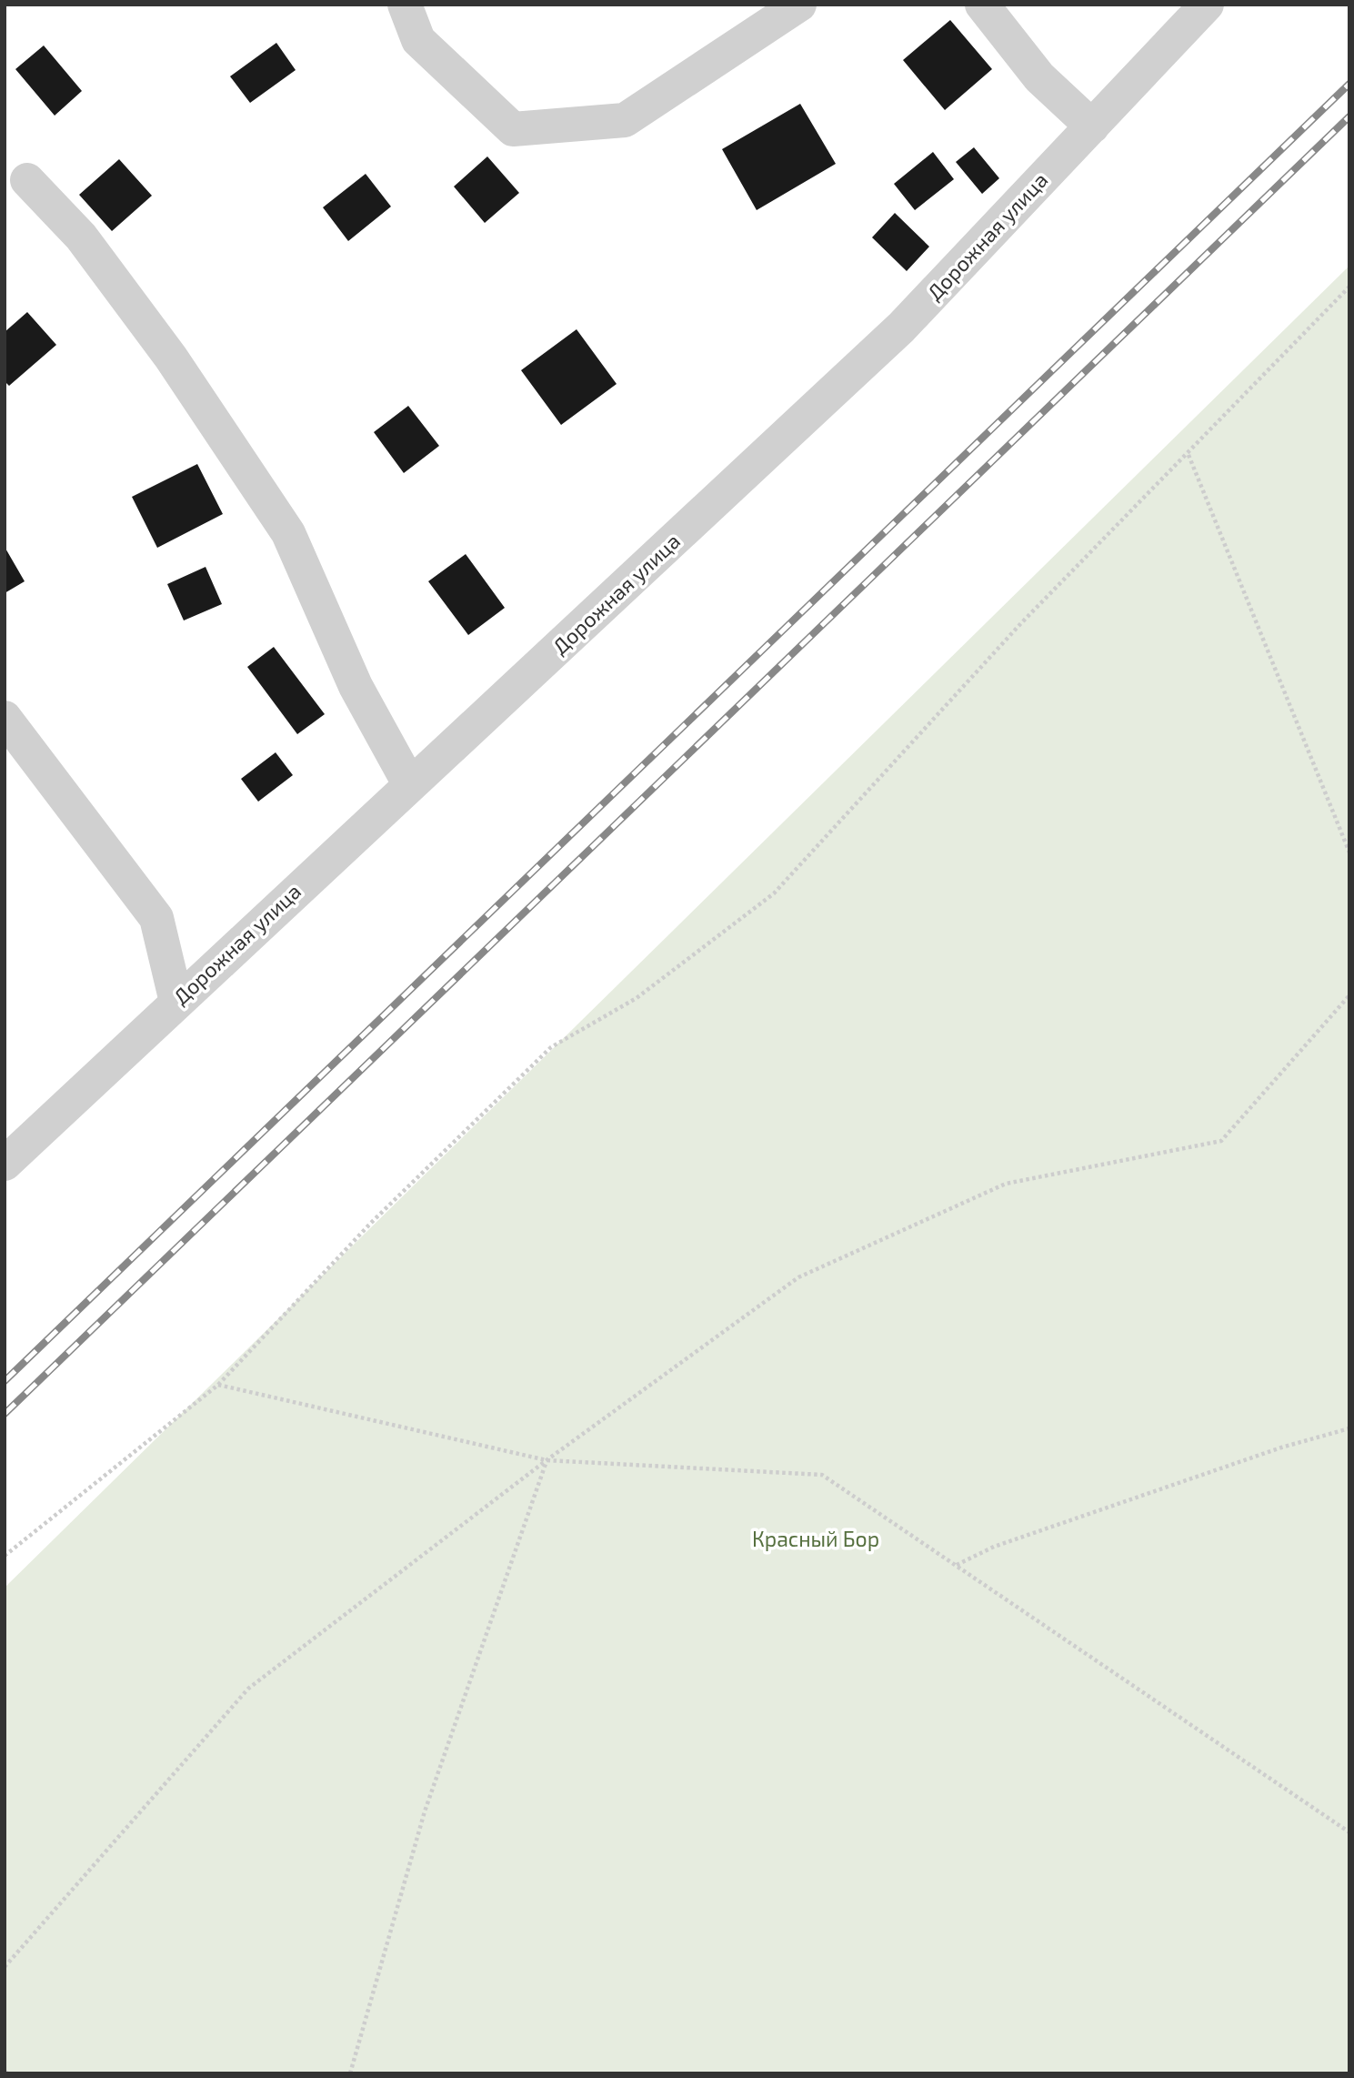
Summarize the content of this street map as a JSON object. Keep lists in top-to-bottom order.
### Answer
{
  "streets": {
    "street": ["Дорожная улица"]
  },
  "parks": ["Красный Бор"]
}
